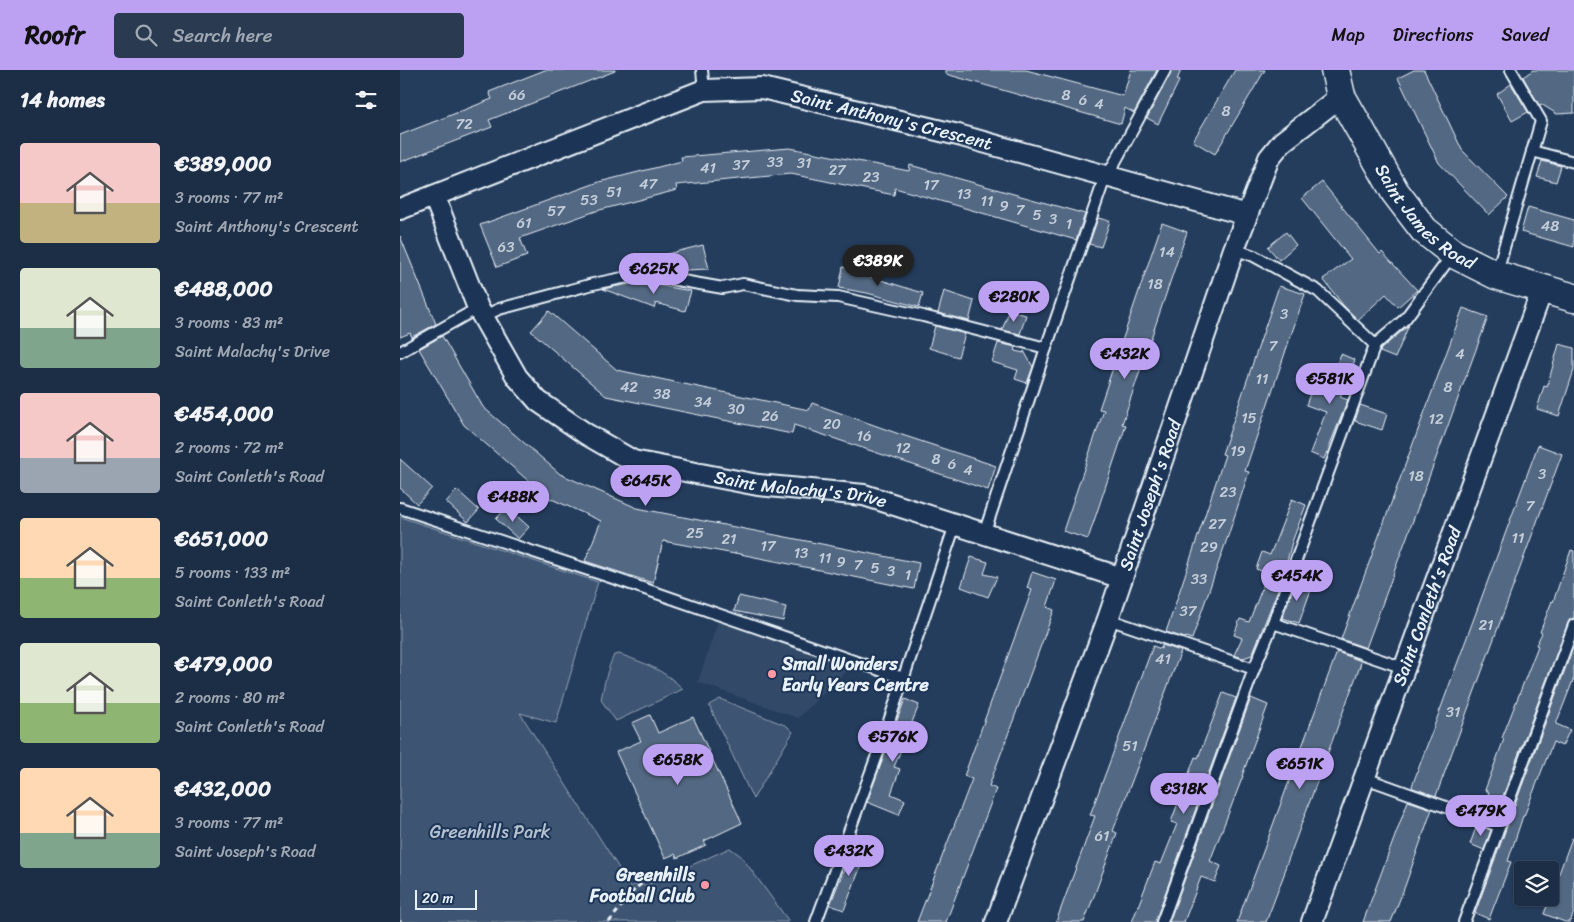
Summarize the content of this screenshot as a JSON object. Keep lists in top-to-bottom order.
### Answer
{
  "streets": {
    "street": [
      "Saint Anthony's Crescent",
      "Saint James Road",
      "Saint Malachy's Drive",
      "Saint Joseph's Road",
      "Saint Conleth's Road"
    ]
  },
  "crossings": [
    ["Saint Anthony's Crescent", "Saint Malachy's Drive"],
    ["Saint Anthony's Crescent", "Saint Joseph's Road"],
    ["Saint James Road", "Saint Joseph's Road"],
    ["Saint James Road", "Saint Conleth's Road"],
    ["Saint Malachy's Drive", "Saint Joseph's Road"]
  ],
  "parks": ["Greenhills Park"],
  "places": ["Small Wonders Early Years Centre", "Greenhills Football Club"],
  "house_numbers": [
    "66",
    "8",
    "6",
    "4",
    "8",
    "72",
    "33",
    "31",
    "37",
    "41",
    "27",
    "23",
    "47",
    "17",
    "51",
    "13",
    "53",
    "11",
    "9",
    "7",
    "57",
    "5",
    "3",
    "61",
    "1",
    "48",
    "63",
    "14",
    "18",
    "3",
    "7",
    "4",
    "11",
    "42",
    "8",
    "38",
    "34",
    "30",
    "26",
    "15",
    "12",
    "20",
    "16",
    "12",
    "19",
    "8",
    "6",
    "4",
    "3",
    "18",
    "23",
    "7",
    "27",
    "25",
    "11",
    "21",
    "17",
    "29",
    "13",
    "11",
    "9",
    "7",
    "5",
    "3",
    "1",
    "33",
    "37",
    "21",
    "41",
    "31",
    "51",
    "61"
  ],
  "scale_bar": "20 m",
  "page": {
    "header": "Roofr",
    "search": "Search here",
    "nav": ["Map", "Directions", "Saved"],
    "heading": "14 homes",
    "list": [
      {
        "name": "€389,000",
        "note": "3 rooms · 77 m² · Saint Anthony's Crescent"
      },
      {
        "name": "€488,000",
        "note": "3 rooms · 83 m² · Saint Malachy's Drive"
      },
      {
        "name": "€454,000",
        "note": "2 rooms · 72 m² · Saint Conleth's Road"
      },
      {
        "name": "€651,000",
        "note": "5 rooms · 133 m² · Saint Conleth's Road"
      },
      {
        "name": "€479,000",
        "note": "2 rooms · 80 m² · Saint Conleth's Road"
      },
      {
        "name": "€432,000",
        "note": "3 rooms · 77 m² · Saint Joseph's Road"
      }
    ],
    "price": [
      "€389K",
      "€625K",
      "€280K",
      "€432K",
      "€581K",
      "€645K",
      "€488K",
      "€454K",
      "€576K",
      "€658K",
      "€651K",
      "€318K",
      "€479K",
      "€432K"
    ],
    "scale": "20 m"
  }
}
